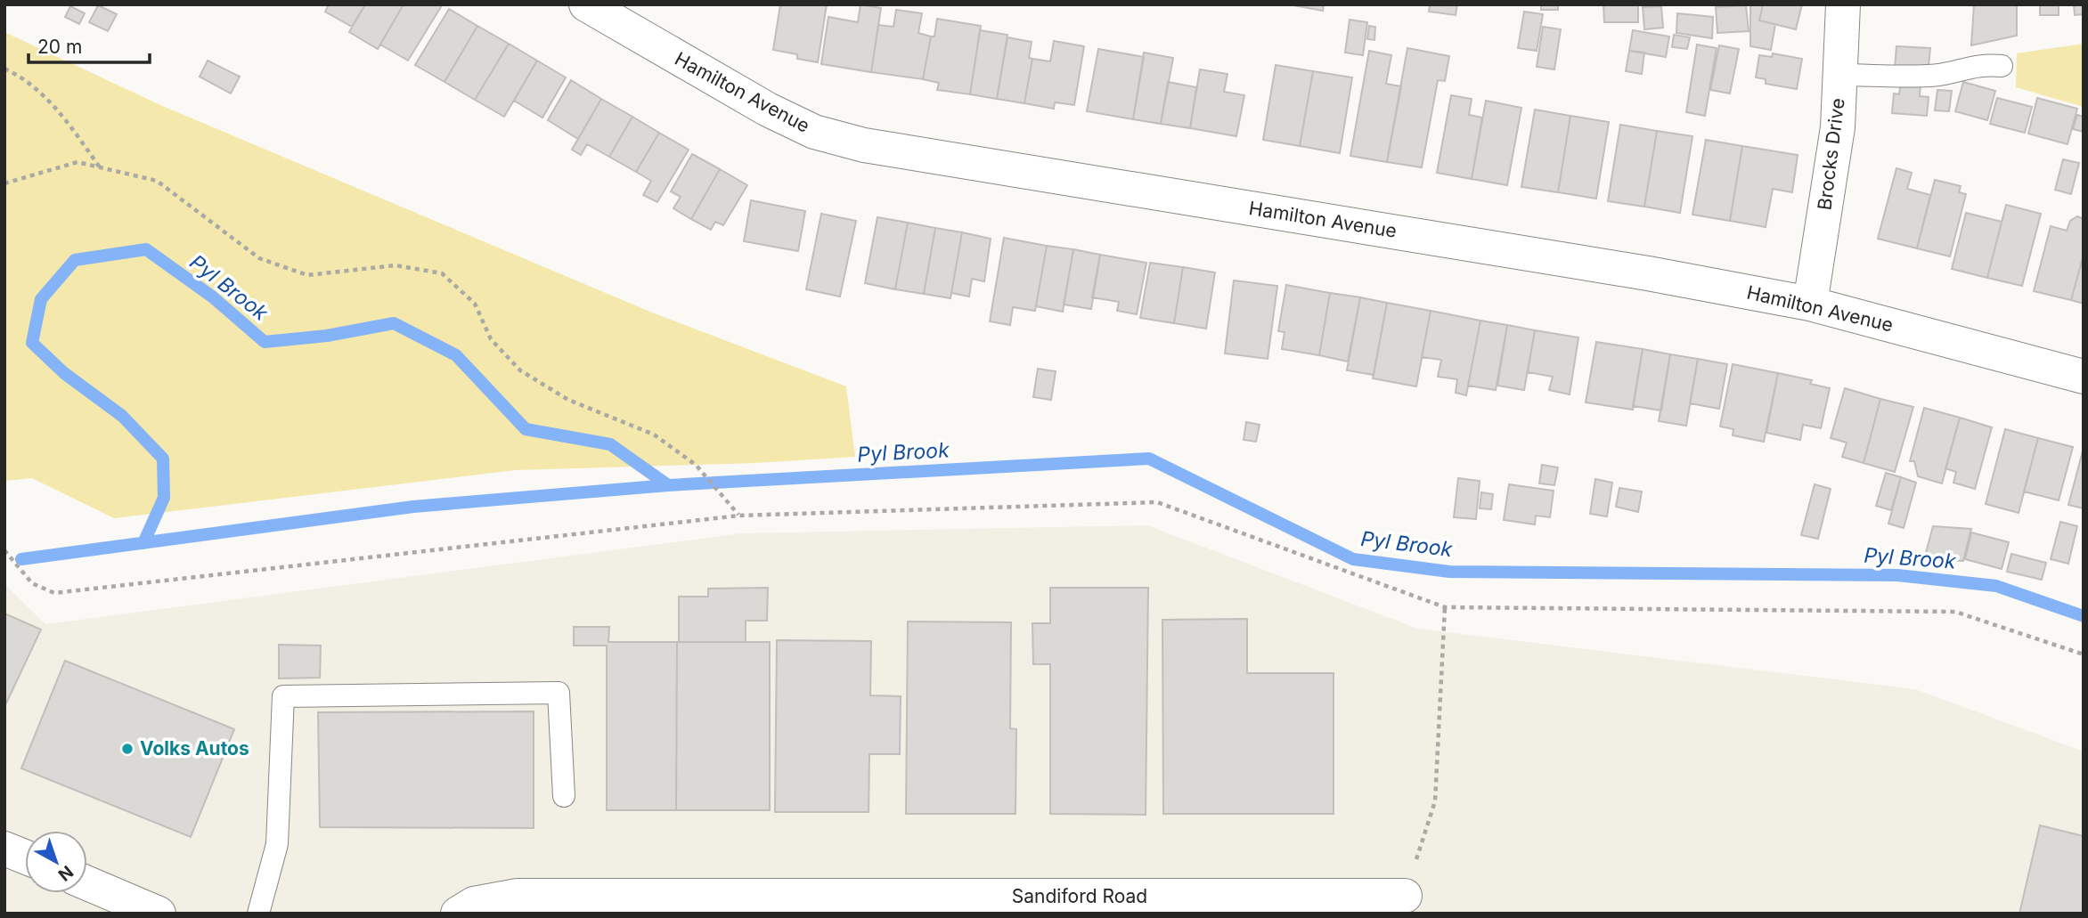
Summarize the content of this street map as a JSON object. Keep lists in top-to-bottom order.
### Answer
{
  "streets": {
    "street": ["Hamilton Avenue", "Brocks Drive", "Sandiford Road"]
  },
  "crossings": [
    ["Hamilton Avenue", "Brocks Drive"]
  ],
  "water": ["Pyl Brook"],
  "places": ["Volks Autos"],
  "scale_bar": "20 m",
  "north": "bottom right"
}
